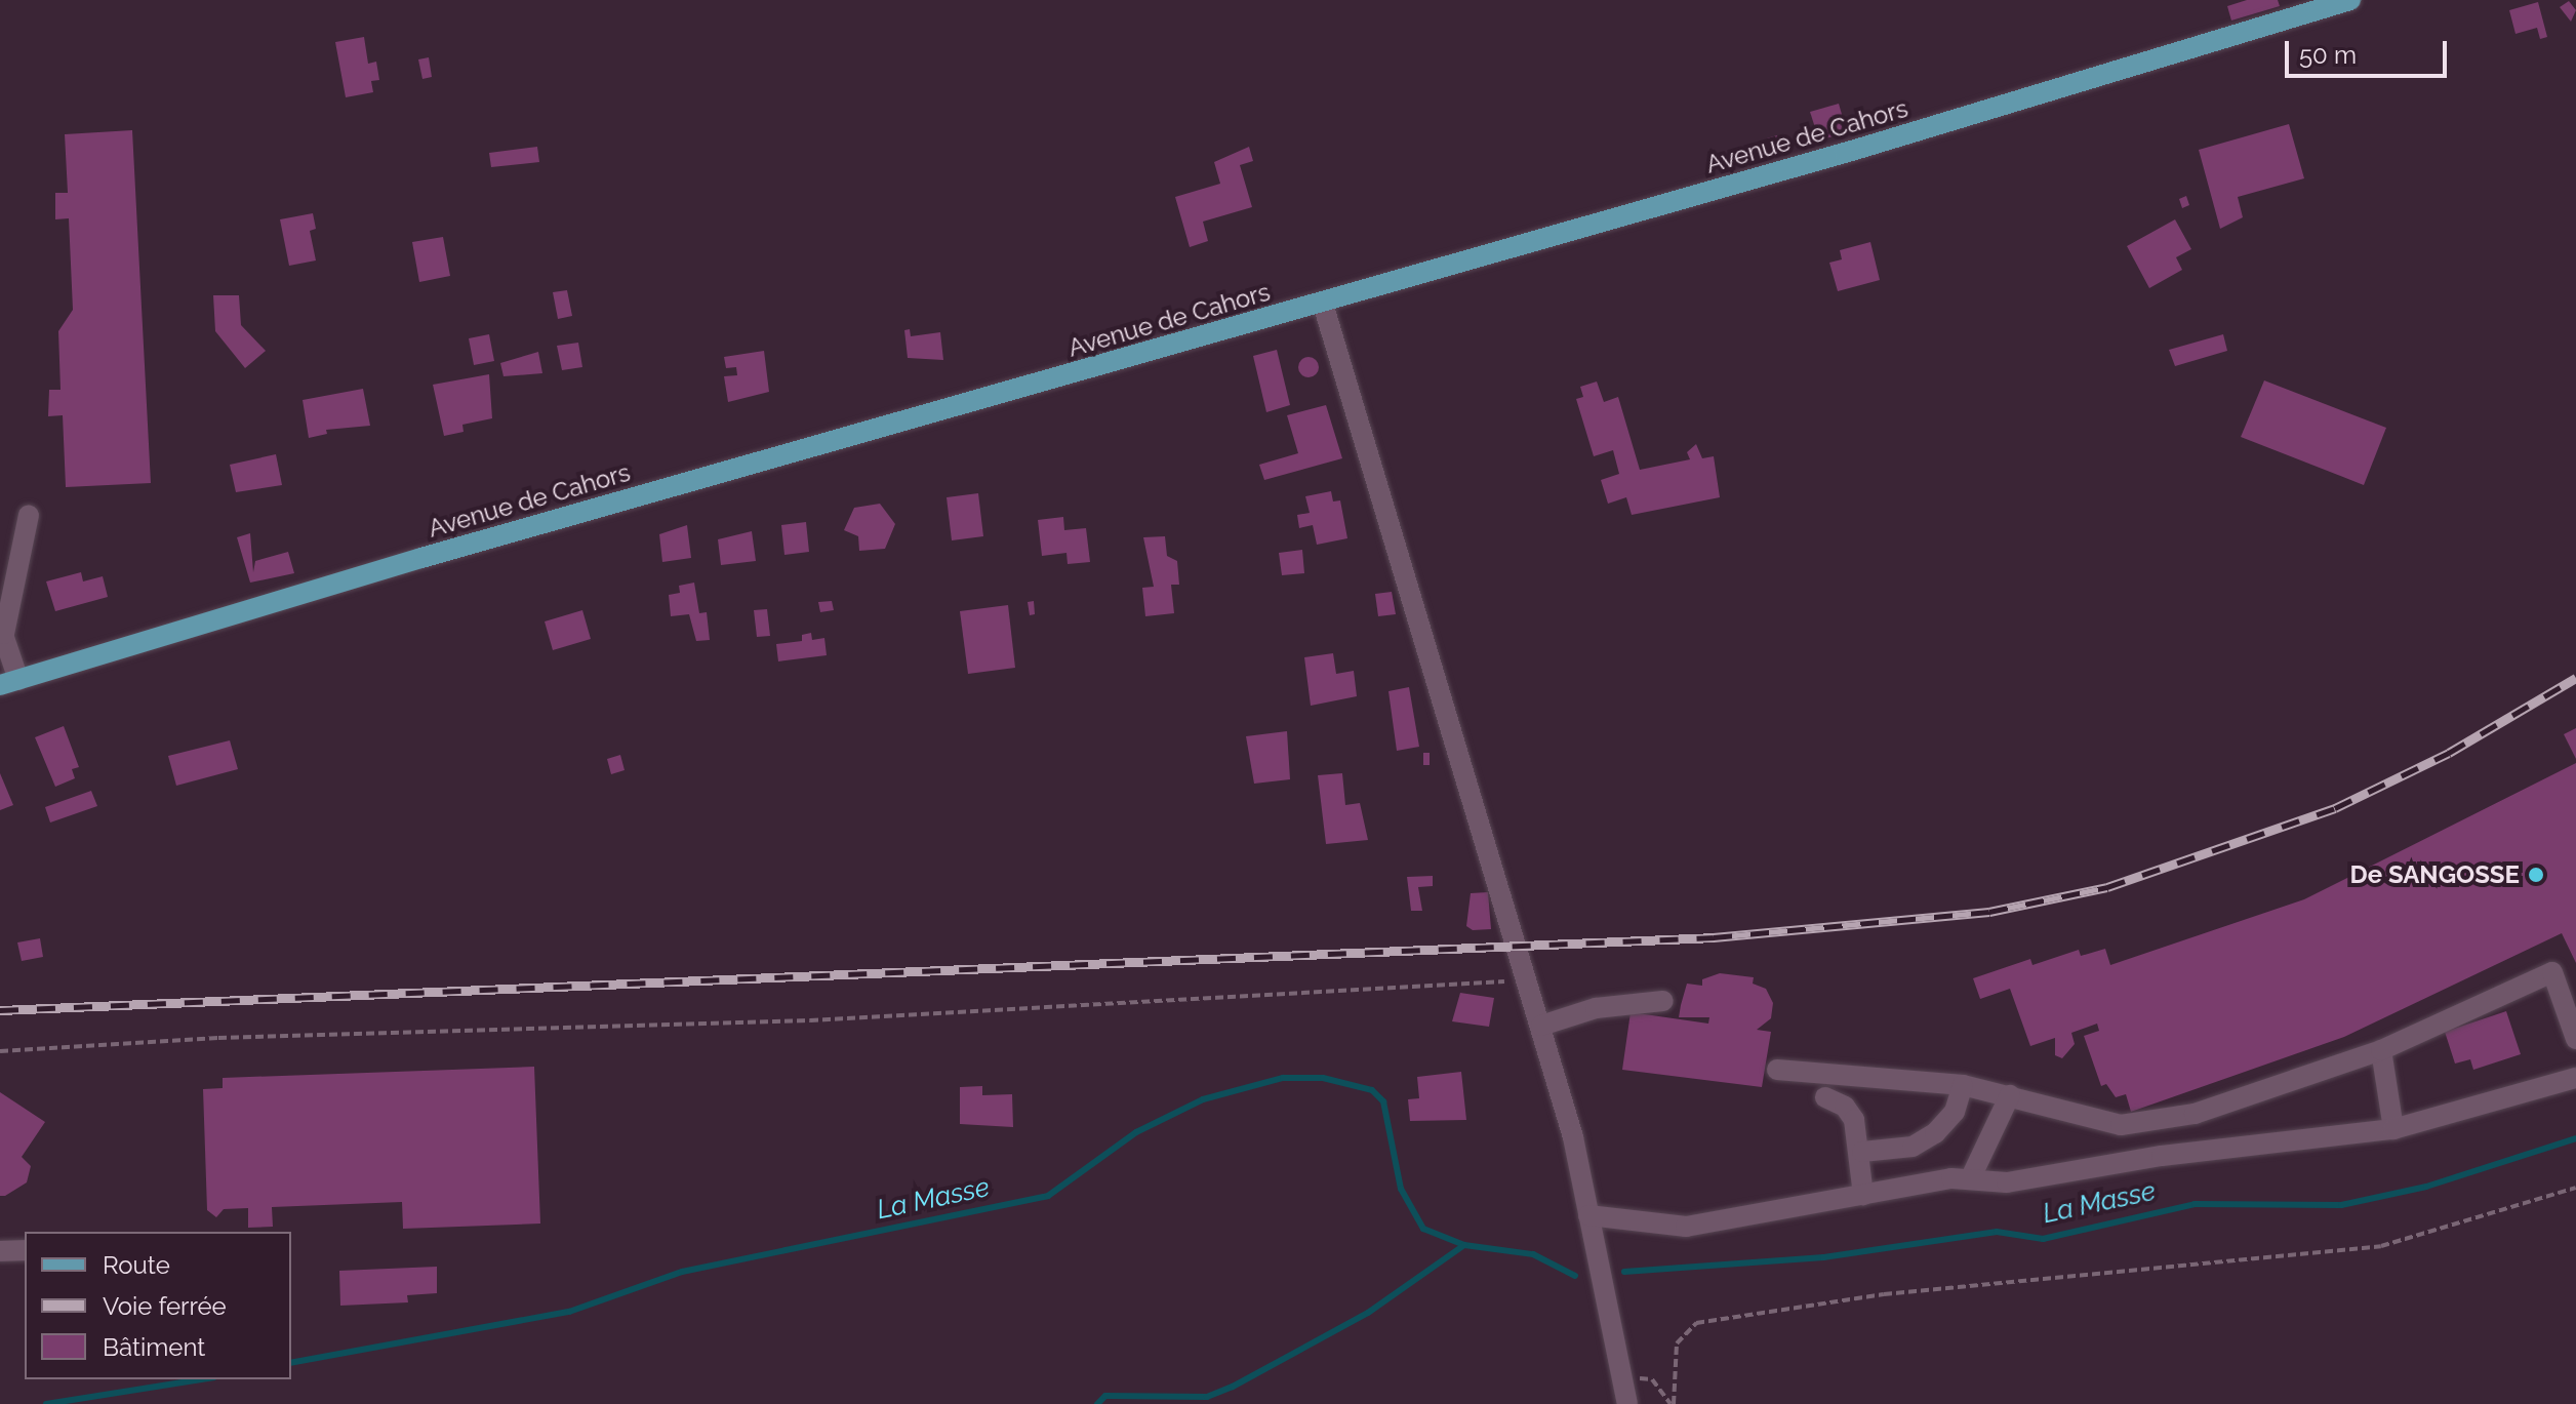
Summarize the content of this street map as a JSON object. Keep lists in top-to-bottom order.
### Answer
{
  "streets": {
    "main road": ["Avenue de Cahors"]
  },
  "water": ["La Masse"],
  "places": ["De SANGOSSE"],
  "legend": ["Route", "Voie ferrée", "Bâtiment"],
  "scale_bar": "50 m"
}
